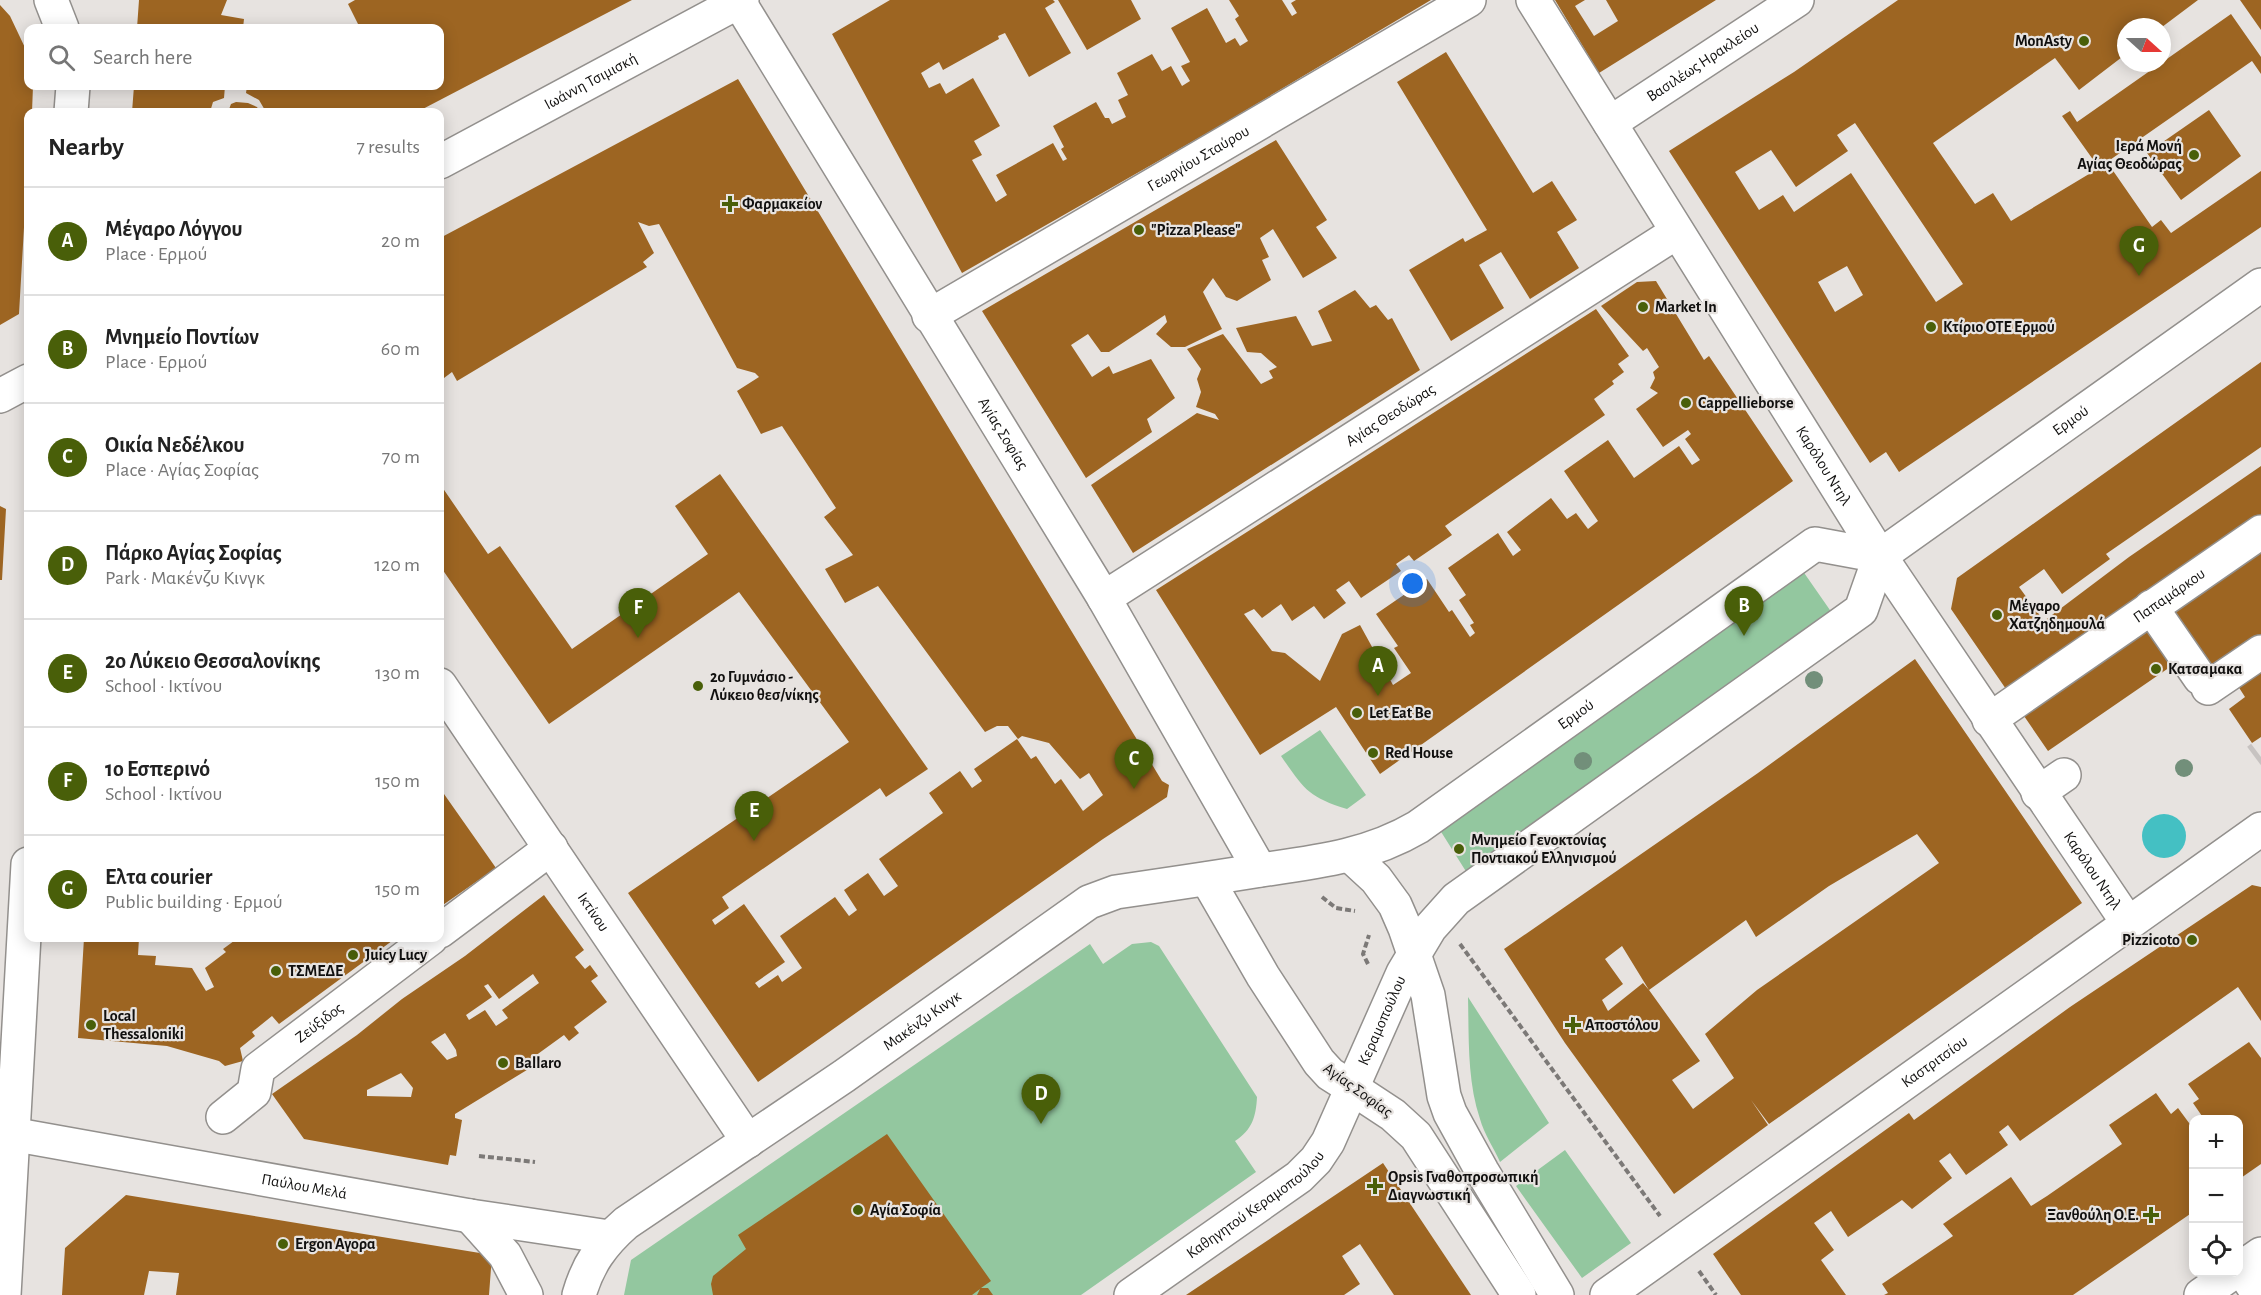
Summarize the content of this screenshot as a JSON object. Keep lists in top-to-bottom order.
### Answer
{
  "streets": {
    "street": [
      "Βασιλέως Ηρακλείου",
      "Ιωάννη Τσιμισκή",
      "Γεωργίου Σταύρου",
      "Αγίας Θεοδώρας",
      "Ερμού",
      "Αγίας Σοφίας",
      "Καρόλου Ντηλ",
      "Παπαμάρκου",
      "Ικτίνου",
      "Κεραμοπούλου",
      "Ζεύξιδος",
      "Μακένζυ Κινγκ",
      "Καστριτσίου",
      "Παύλου Μελά",
      "Καθηγητού Κεραμοπούλου"
    ]
  },
  "crossings": [
    ["Βασιλέως Ηρακλείου", "Καρόλου Ντηλ"],
    ["Ιωάννη Τσιμισκή", "Αγίας Σοφίας"],
    ["Γεωργίου Σταύρου", "Αγίας Σοφίας"],
    ["Αγίας Θεοδώρας", "Αγίας Σοφίας"],
    ["Αγίας Θεοδώρας", "Καρόλου Ντηλ"],
    ["Ερμού", "Αγίας Σοφίας"],
    ["Ερμού", "Καρόλου Ντηλ"],
    ["Ερμού", "Μακένζυ Κινγκ"],
    ["Αγίας Σοφίας", "Κεραμοπούλου"],
    ["Αγίας Σοφίας", "Μακένζυ Κινγκ"],
    ["Αγίας Σοφίας", "Καθηγητού Κεραμοπούλου"],
    ["Καρόλου Ντηλ", "Παπαμάρκου"],
    ["Καρόλου Ντηλ", "Καστριτσίου"],
    ["Ικτίνου", "Μακένζυ Κινγκ"],
    ["Κεραμοπούλου", "Καθηγητού Κεραμοπούλου"],
    ["Μακένζυ Κινγκ", "Παύλου Μελά"]
  ],
  "places": {
    "other": [
      "MonAsty",
      "Ιερά Μονή Αγίας Θεοδώρας",
      "\"Pizza Please\"",
      "Market In",
      "Κτίριο ΟΤΕ Ερμού",
      "Cappellieborse",
      "Μέγαρο Χατζηδημουλά",
      "Κατσαμακα",
      "2ο Γυμνάσιο - Λύκειο θεσ/νίκης",
      "Let Eat Be",
      "Red House",
      "Μνημείο Γενοκτονίας Ποντιακού Ελληνισμού",
      "Pizzicoto",
      "Juicy Lucy",
      "ΤΣΜΕΔΕ",
      "Local Thessaloniki",
      "Ballaro",
      "Αγία Σοφία",
      "Ergon Αγορα"
    ],
    "health": [
      "Φαρμακείον",
      "Αποστόλου",
      "Opsis Γναθοπροσωπική Διαγνωστική",
      "Ξανθούλη Ο.Ε."
    ]
  },
  "north": "right",
  "page": {
    "search": "Search here",
    "heading": ["Nearby", "7 results"],
    "list": [
      {
        "mark": "A",
        "name": "Μέγαρο Λόγγου",
        "note": "Place · Ερμού",
        "value": "20 m"
      },
      {
        "mark": "B",
        "name": "Μνημείο Ποντίων",
        "note": "Place · Ερμού",
        "value": "60 m"
      },
      {
        "mark": "C",
        "name": "Οικία Νεδέλκου",
        "note": "Place · Αγίας Σοφίας",
        "value": "70 m"
      },
      {
        "mark": "D",
        "name": "Πάρκο Αγίας Σοφίας",
        "note": "Park · Μακένζυ Κινγκ",
        "value": "120 m"
      },
      {
        "mark": "E",
        "name": "2ο Λύκειο Θεσσαλονίκης",
        "note": "School · Ικτίνου",
        "value": "130 m"
      },
      {
        "mark": "F",
        "name": "1ο Εσπερινό",
        "note": "School · Ικτίνου",
        "value": "150 m"
      },
      {
        "mark": "G",
        "name": "Ελτα courier",
        "note": "Public building · Ερμού",
        "value": "150 m"
      }
    ],
    "pins": [
      "G",
      "B",
      "F",
      "A",
      "C",
      "E",
      "D"
    ],
    "map_buttons": ["+", "−"]
  }
}
